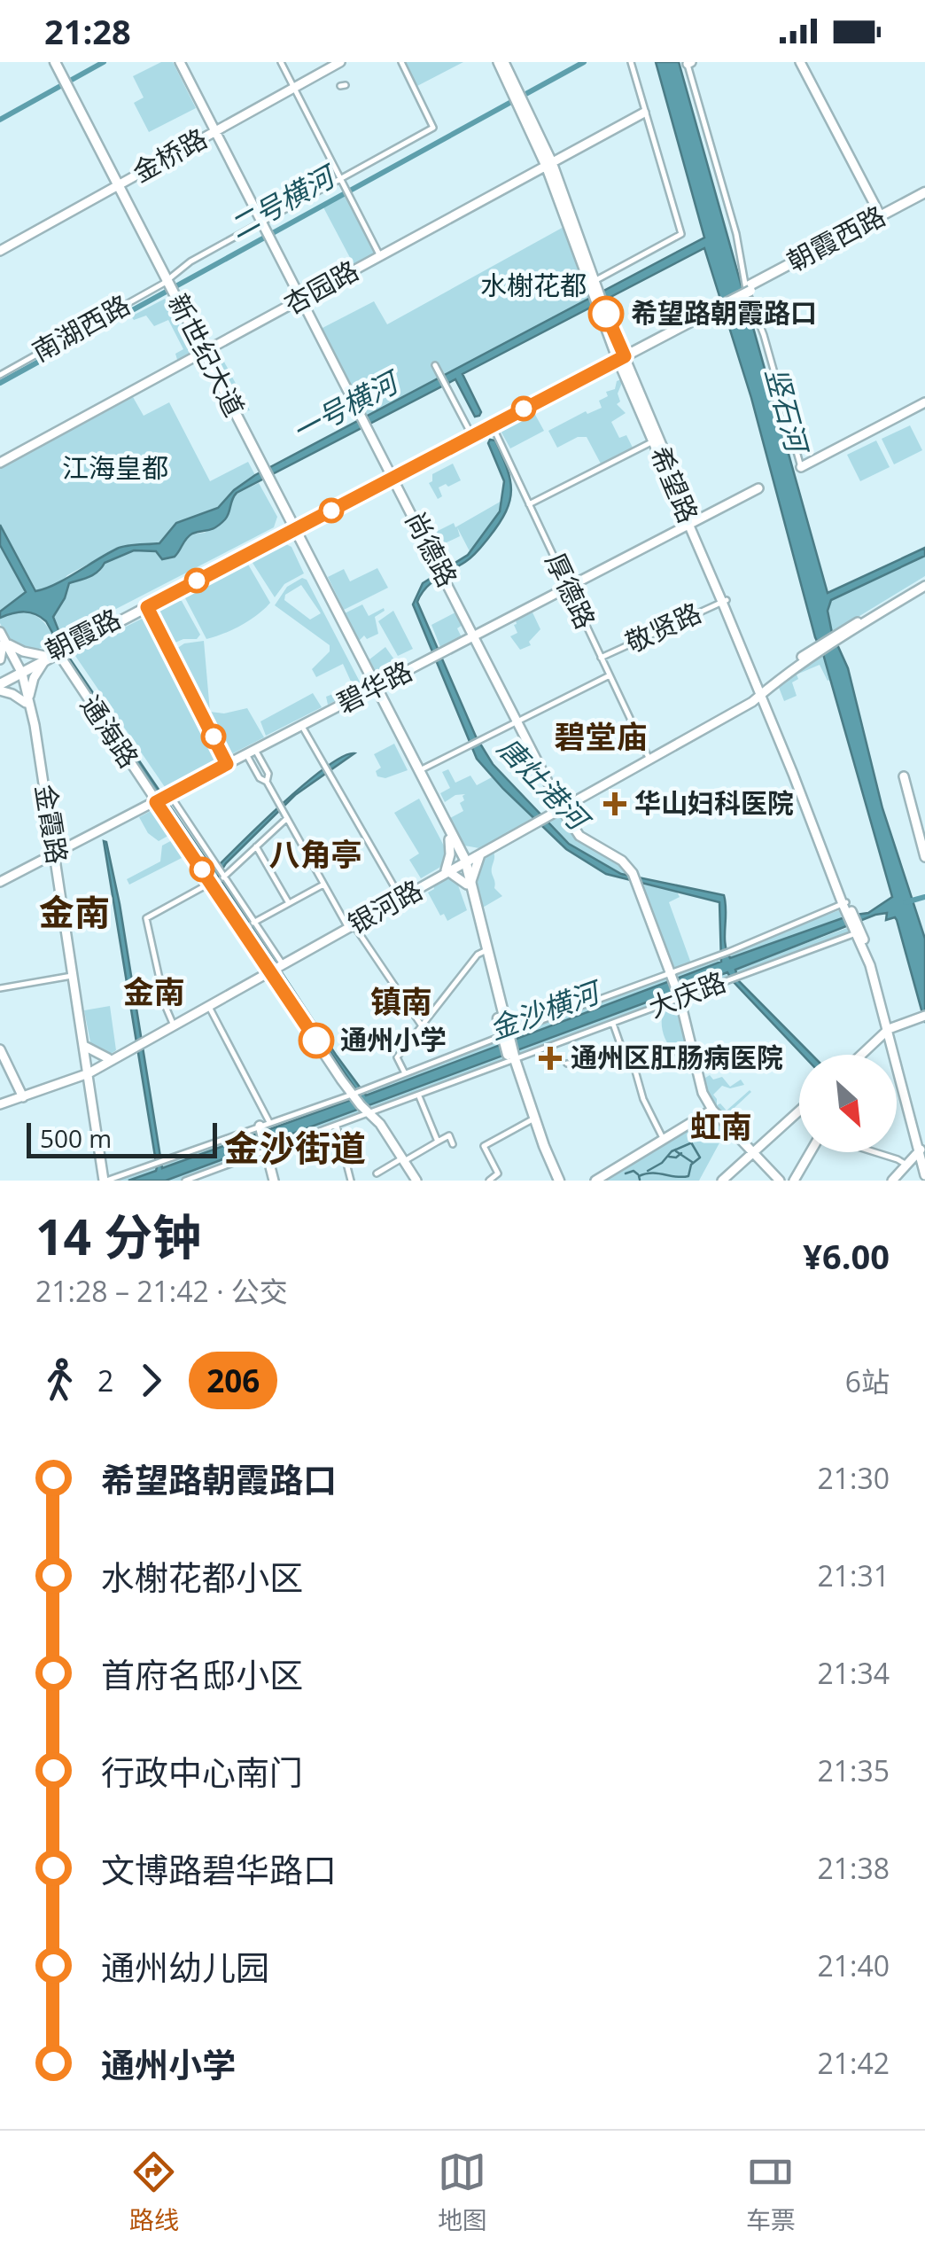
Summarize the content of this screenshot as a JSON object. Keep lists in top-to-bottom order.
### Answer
{
  "streets": {
    "main road": ["朝霞西路", "新世纪大道", "朝霞路"],
    "street": [
      "金桥路",
      "杏园路",
      "南湖西路",
      "希望路",
      "尚德路",
      "厚德路",
      "敬贤路",
      "碧华路",
      "通海路",
      "金霞路",
      "银河路",
      "大庆路"
    ]
  },
  "crossings": [
    ["金桥路", "新世纪大道"],
    ["金桥路", "尚德路"],
    ["朝霞西路", "朝霞路"],
    ["杏园路", "新世纪大道"],
    ["杏园路", "希望路"],
    ["杏园路", "尚德路"],
    ["南湖西路", "新世纪大道"],
    ["新世纪大道", "敬贤路"],
    ["新世纪大道", "朝霞路"],
    ["新世纪大道", "碧华路"],
    ["新世纪大道", "银河路"],
    ["新世纪大道", "大庆路"],
    ["希望路", "敬贤路"],
    ["希望路", "朝霞路"],
    ["希望路", "碧华路"],
    ["希望路", "银河路"],
    ["希望路", "大庆路"],
    ["尚德路", "敬贤路"],
    ["尚德路", "朝霞路"],
    ["尚德路", "碧华路"],
    ["尚德路", "银河路"],
    ["厚德路", "敬贤路"],
    ["厚德路", "朝霞路"],
    ["厚德路", "碧华路"],
    ["厚德路", "银河路"],
    ["朝霞路", "通海路"],
    ["朝霞路", "金霞路"],
    ["碧华路", "通海路"],
    ["碧华路", "金霞路"],
    ["通海路", "银河路"],
    ["通海路", "大庆路"],
    ["金霞路", "银河路"]
  ],
  "districts": [
    "碧堂庙",
    "八角亭",
    "金南",
    "金南",
    "镇南",
    "虹南",
    "金沙街道"
  ],
  "water": [
    "二号横河",
    "一号横河",
    "竖石河",
    "唐灶港河",
    "金沙横河"
  ],
  "parks": ["水榭花都", "江海皇都"],
  "places": {
    "other": ["希望路朝霞路口", "通州小学"],
    "health": ["华山妇科医院", "通州区肛肠病医院"]
  },
  "lines": ["bus line 206"],
  "scale_bar": "500 m",
  "north": "bottom right",
  "page": {
    "status": "21:28",
    "scale": "500 m",
    "heading": ["14 分钟", "21:28 – 21:42 · 公交", "¥6.00"],
    "legs": ["2", "206", "6站"],
    "list": [
      {
        "name": "希望路朝霞路口",
        "value": "21:30"
      },
      {
        "name": "水榭花都小区",
        "value": "21:31"
      },
      {
        "name": "首府名邸小区",
        "value": "21:34"
      },
      {
        "name": "行政中心南门",
        "value": "21:35"
      },
      {
        "name": "文博路碧华路口",
        "value": "21:38"
      },
      {
        "name": "通州幼儿园",
        "value": "21:40"
      },
      {
        "name": "通州小学",
        "value": "21:42"
      }
    ],
    "tabs": ["路线", "地图", "车票"]
  }
}
